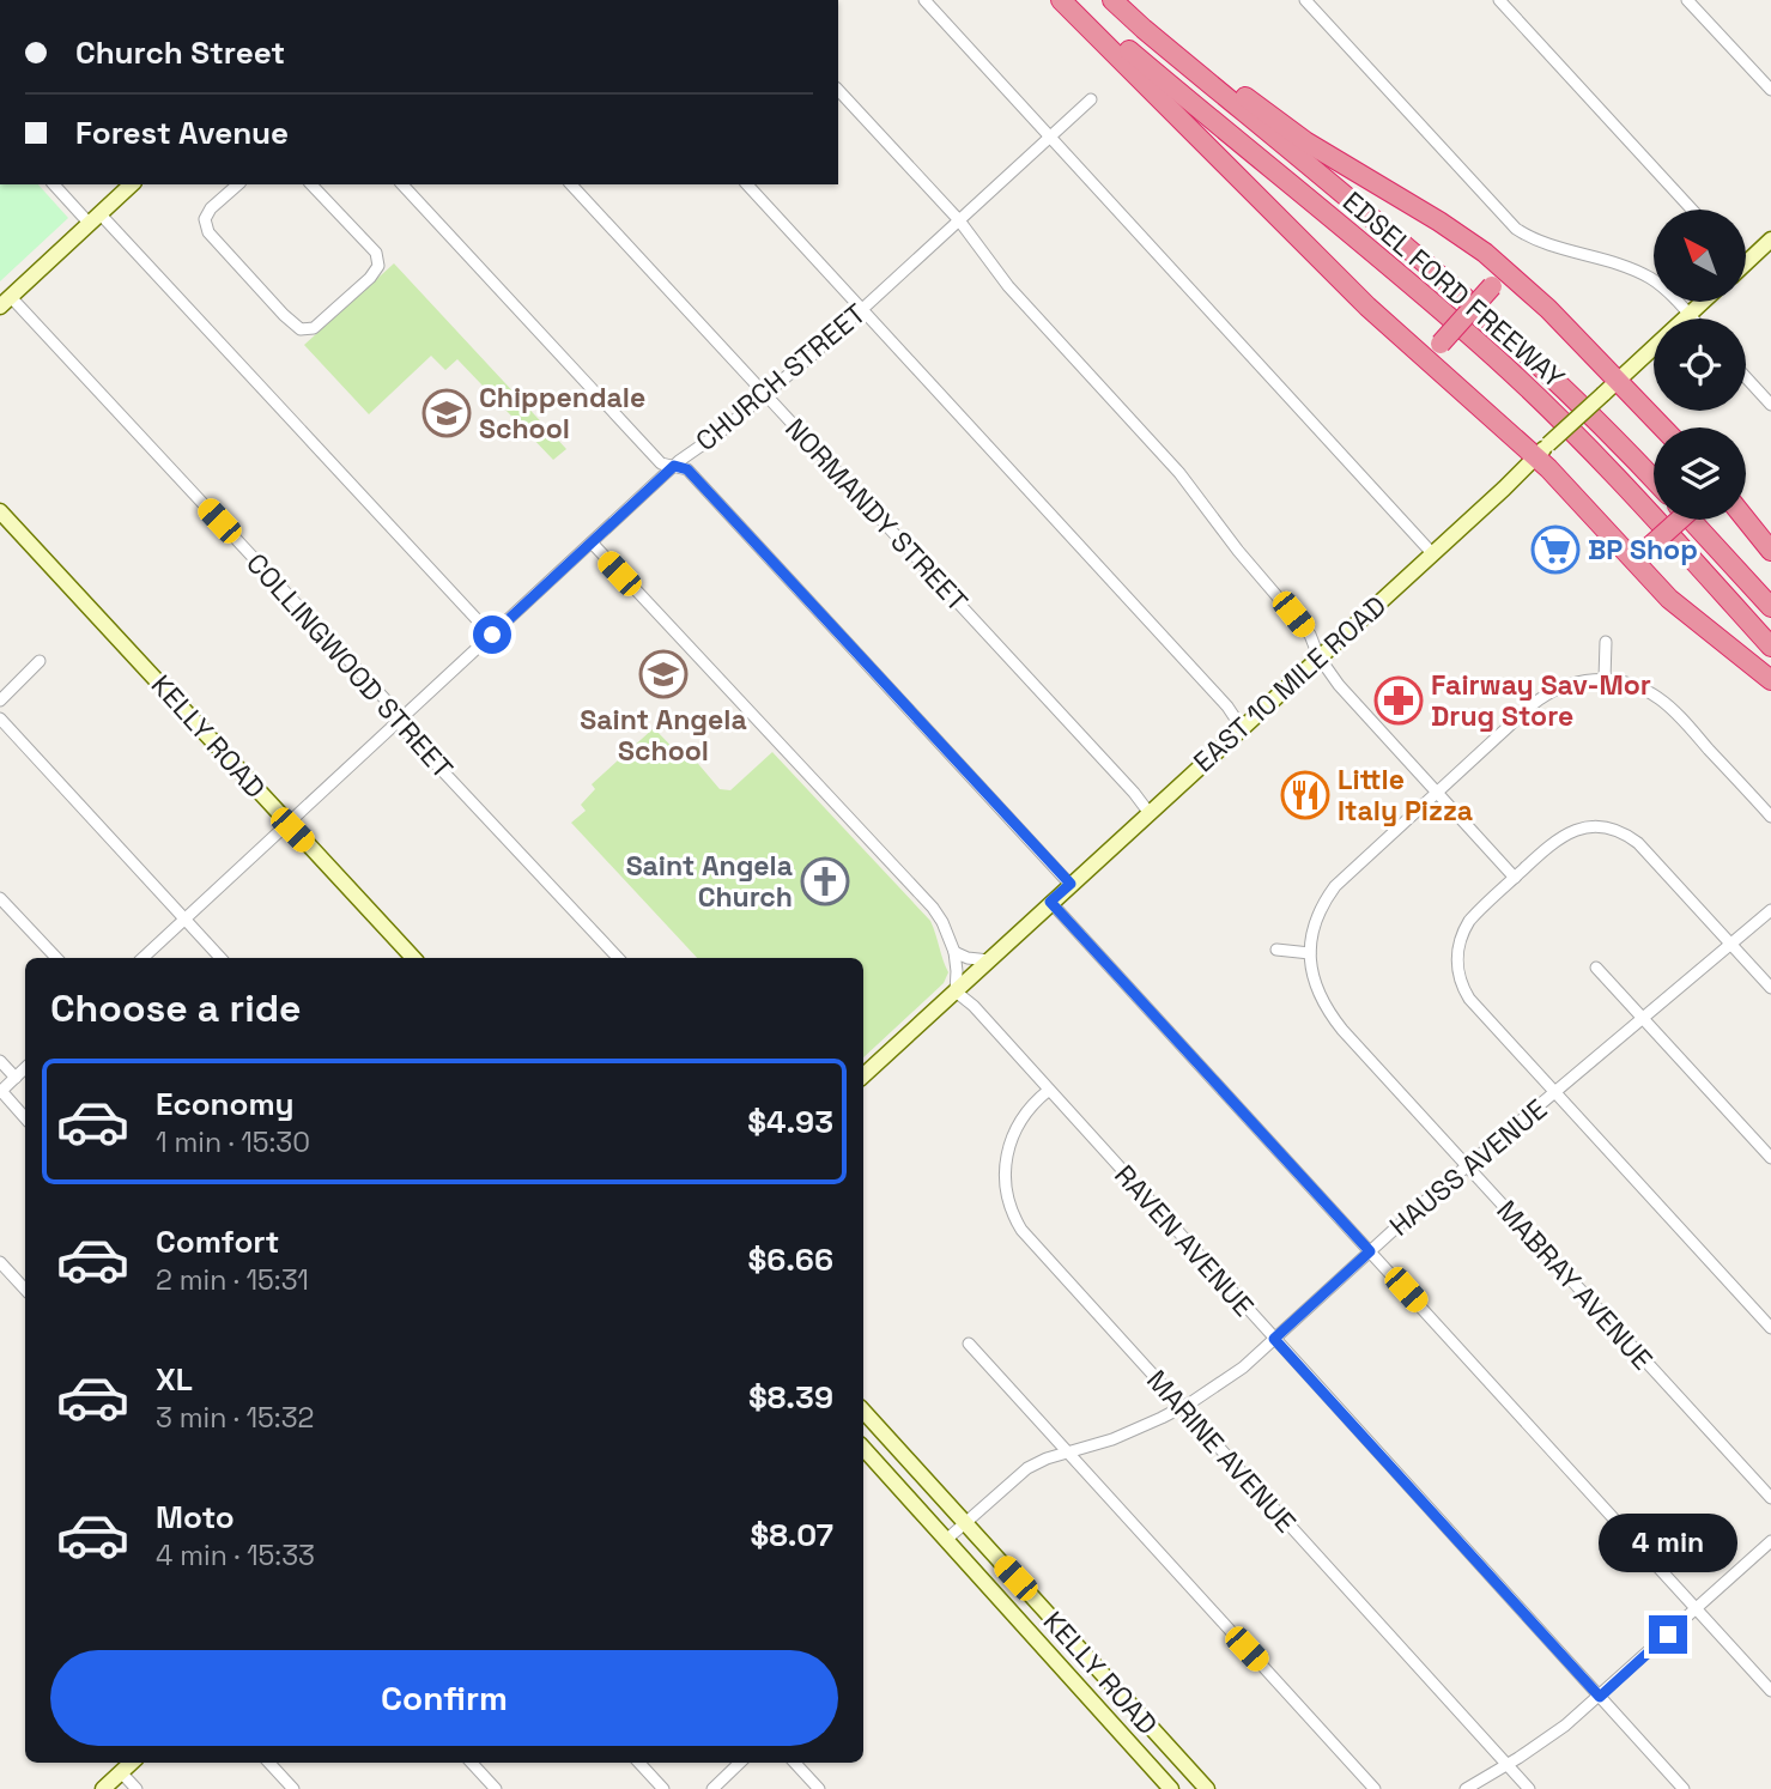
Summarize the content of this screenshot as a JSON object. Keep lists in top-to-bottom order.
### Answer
{
  "streets": {
    "highway": ["EDSEL FORD FREEWAY"],
    "street": [
      "CHURCH STREET",
      "NORMANDY STREET",
      "COLLINGWOOD STREET",
      "EAST 10 MILE ROAD",
      "KELLY ROAD",
      "HAUSS AVENUE",
      "RAVEN AVENUE",
      "MABRAY AVENUE",
      "MARINE AVENUE"
    ]
  },
  "crossings": [
    ["CHURCH STREET", "NORMANDY STREET"],
    ["CHURCH STREET", "COLLINGWOOD STREET"],
    ["CHURCH STREET", "KELLY ROAD"],
    ["NORMANDY STREET", "EAST 10 MILE ROAD"],
    ["EAST 10 MILE ROAD", "RAVEN AVENUE"],
    ["KELLY ROAD", "HAUSS AVENUE"],
    ["HAUSS AVENUE", "RAVEN AVENUE"],
    ["HAUSS AVENUE", "MABRAY AVENUE"],
    ["HAUSS AVENUE", "MARINE AVENUE"],
    ["RAVEN AVENUE", "MARINE AVENUE"]
  ],
  "places": {
    "school or university": ["Chippendale School", "Saint Angela School"],
    "supermarket": ["BP Shop"],
    "pharmacy": ["Fairway Sav-Mor Drug Store"],
    "restaurant": ["Little Italy Pizza"],
    "church": ["Saint Angela Church"]
  },
  "north": "top left",
  "page": {
    "banner": ["Church Street", "Forest Avenue"],
    "heading": "Choose a ride",
    "list": [
      {
        "name": "Economy",
        "note": "1 min · 15:30",
        "value": "$4.93"
      },
      {
        "name": "Comfort",
        "note": "2 min · 15:31",
        "value": "$6.66"
      },
      {
        "name": "XL",
        "note": "3 min · 15:32",
        "value": "$8.39"
      },
      {
        "name": "Moto",
        "note": "4 min · 15:33",
        "value": "$8.07"
      }
    ],
    "bubble": "4 min",
    "buttons": "Confirm"
  }
}
